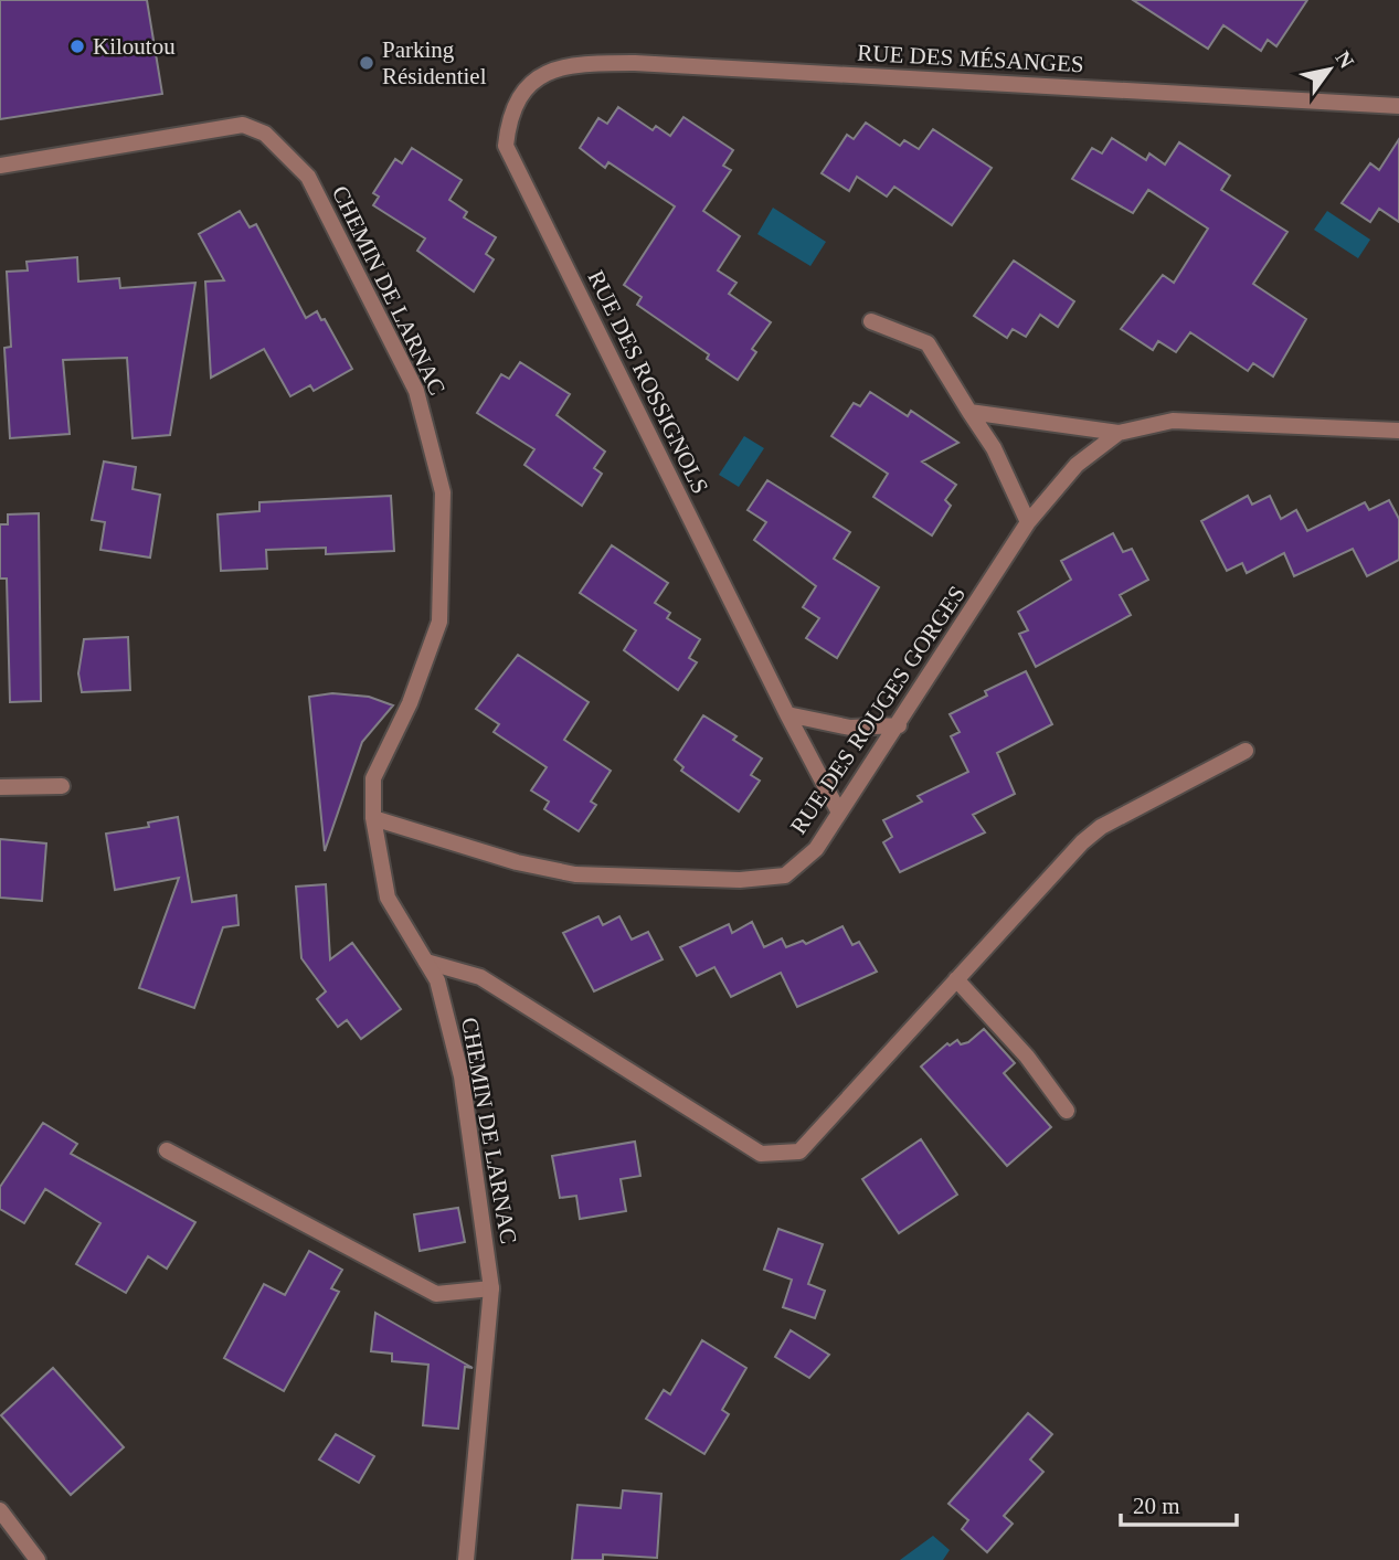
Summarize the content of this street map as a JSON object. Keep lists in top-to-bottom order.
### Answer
{
  "streets": {
    "street": [
      "RUE DES MÉSANGES",
      "CHEMIN DE LARNAC",
      "RUE DES ROSSIGNOLS",
      "RUE DES ROUGES GORGES"
    ]
  },
  "crossings": [
    ["RUE DES MÉSANGES", "RUE DES ROSSIGNOLS"],
    ["CHEMIN DE LARNAC", "RUE DES ROUGES GORGES"],
    ["RUE DES ROSSIGNOLS", "RUE DES ROUGES GORGES"]
  ],
  "places": ["Kiloutou", "Parking Résidentiel"],
  "scale_bar": "20 m",
  "north": "top right"
}
